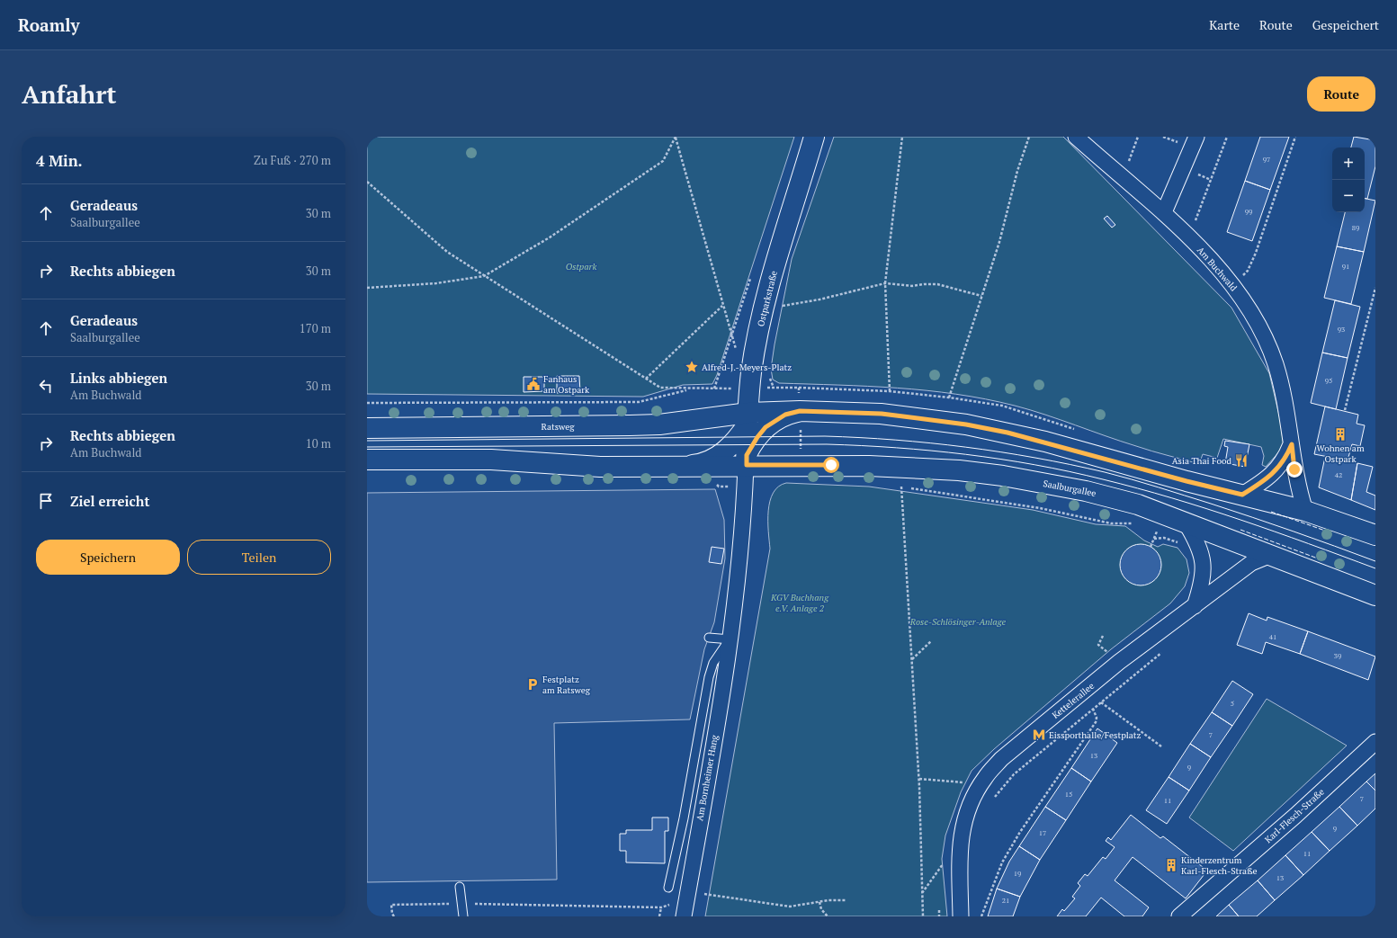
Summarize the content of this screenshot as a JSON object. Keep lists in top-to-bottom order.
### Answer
{
  "streets": {
    "main road": ["Ostparkstraße", "Ratsweg", "Saalburgallee"],
    "street": [
      "Am Buchwald",
      "Kettelerallee",
      "Am Bornheimer Hang",
      "Karl-Flesch-Straße"
    ]
  },
  "crossings": [
    ["Ostparkstraße", "Ratsweg"],
    ["Ostparkstraße", "Saalburgallee"],
    ["Ostparkstraße", "Am Bornheimer Hang"],
    ["Saalburgallee", "Kettelerallee"],
    ["Saalburgallee", "Am Bornheimer Hang"]
  ],
  "parks": ["Ostpark", "KGV Buchhang e.V. Anlage 2", "Rose-Schlösinger-Anlage"],
  "places": {
    "place": ["Alfred-J.-Meyers-Platz"],
    "public building": ["Fanhaus am Ostpark"],
    "building": ["Wohnen am Ostpark", "Kinderzentrum Karl-Flesch-Straße"],
    "restaurant": ["Asia Thai Food"],
    "parking": ["Festplatz am Ratsweg"],
    "metro station": ["Eissporthalle/Festplatz"]
  },
  "house_numbers": [
    "97",
    "99",
    "89",
    "91",
    "93",
    "95",
    "42",
    "41",
    "39",
    "5",
    "7",
    "13",
    "9",
    "15",
    "7",
    "11",
    "9",
    "17",
    "11",
    "19",
    "13",
    "21"
  ],
  "page": {
    "header": "Roamly",
    "nav": ["Karte", "Route", "Gespeichert"],
    "buttons": [
      "Route",
      ["Speichern", "Teilen"]
    ],
    "title": "Anfahrt",
    "heading": ["4 Min.", "Zu Fuß · 270 m"],
    "map_buttons": ["+", "−"],
    "list": [
      ["Geradeaus", "Saalburgallee", "30 m"],
      ["Rechts abbiegen", "30 m"],
      ["Geradeaus", "Saalburgallee", "170 m"],
      ["Links abbiegen", "Am Buchwald", "30 m"],
      ["Rechts abbiegen", "Am Buchwald", "10 m"],
      "Ziel erreicht"
    ]
  }
}
